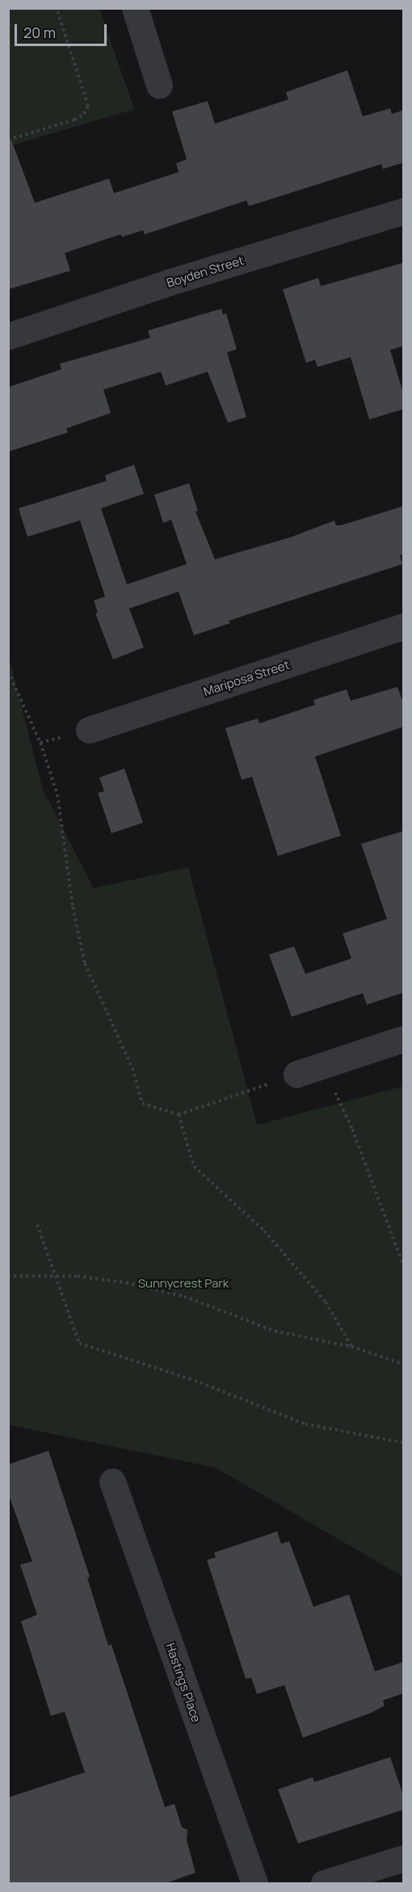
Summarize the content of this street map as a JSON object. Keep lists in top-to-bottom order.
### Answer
{
  "streets": {
    "street": ["Boyden Street", "Mariposa Street", "Hastings Place"]
  },
  "parks": ["Sunnycrest Park"],
  "scale_bar": "20 m"
}
